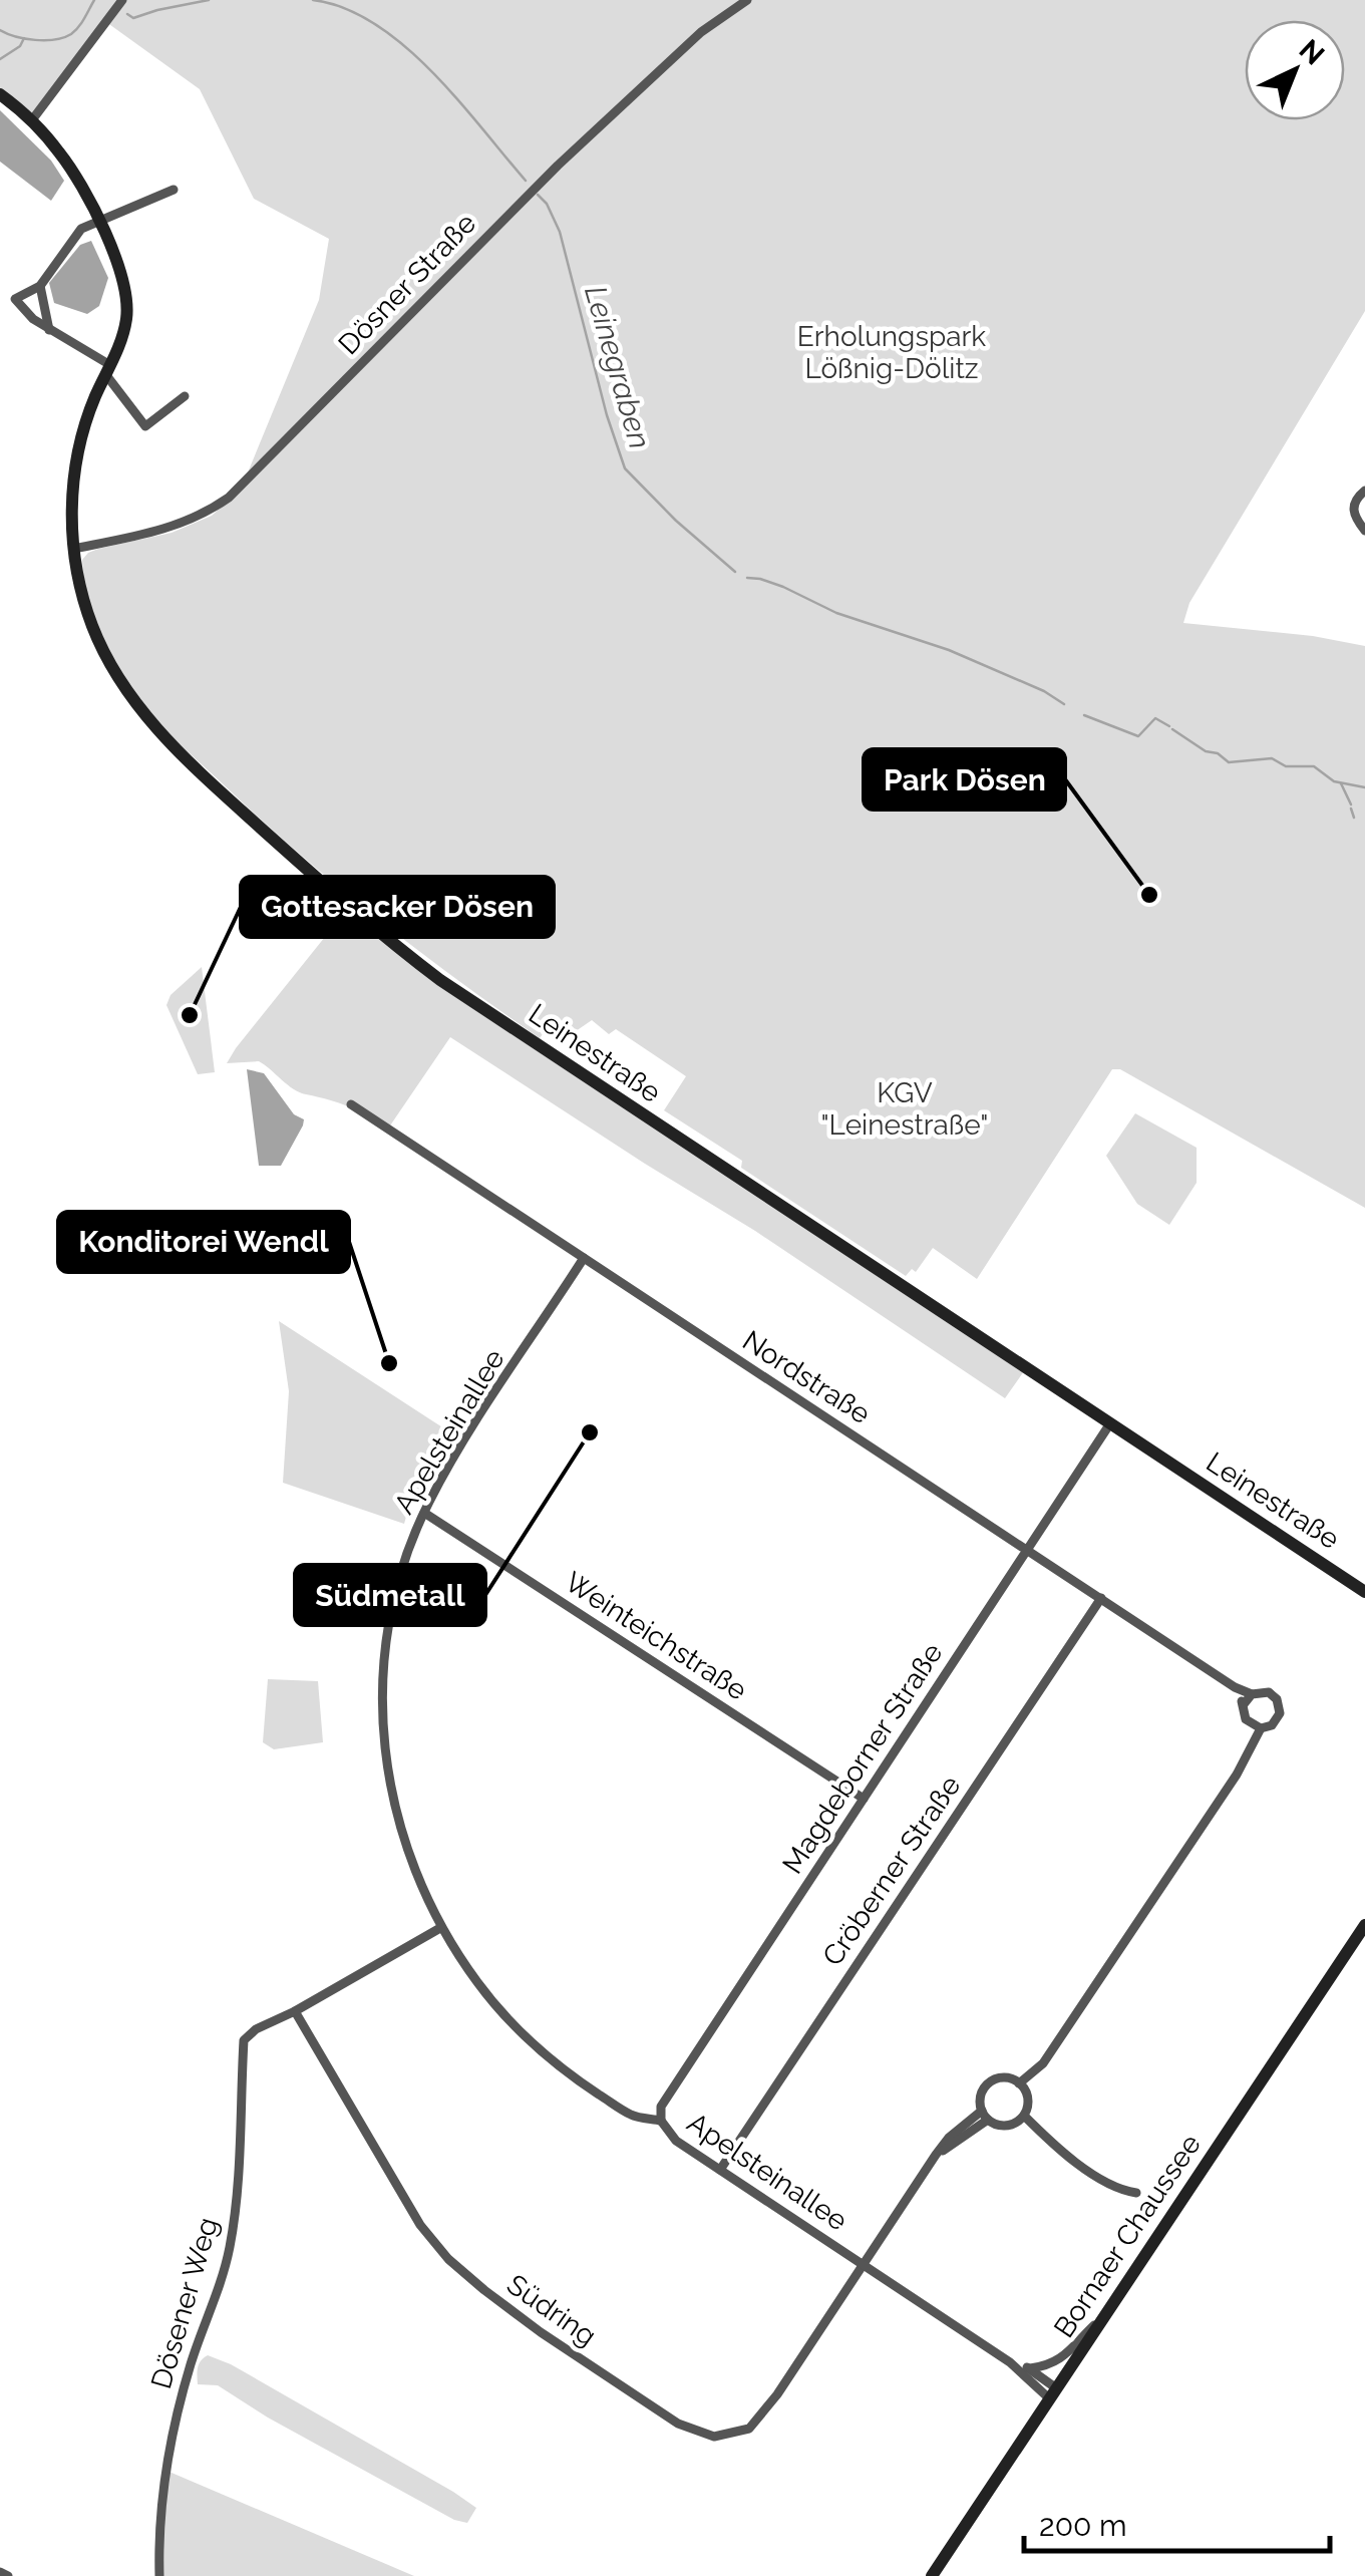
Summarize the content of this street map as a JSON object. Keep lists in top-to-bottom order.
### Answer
{
  "streets": {
    "main road": ["Leinestraße", "Bornaer Chaussee"],
    "street": [
      "Dösner Straße",
      "Nordstraße",
      "Apelsteinallee",
      "Weinteichstraße",
      "Magdeborner Straße",
      "Cröberner Straße",
      "Dösener Weg",
      "Südring"
    ]
  },
  "crossings": [
    ["Dösner Straße", "Leinestraße"],
    ["Leinestraße", "Magdeborner Straße"],
    ["Nordstraße", "Apelsteinallee"],
    ["Nordstraße", "Magdeborner Straße"],
    ["Nordstraße", "Cröberner Straße"],
    ["Apelsteinallee", "Weinteichstraße"],
    ["Apelsteinallee", "Magdeborner Straße"],
    ["Apelsteinallee", "Cröberner Straße"],
    ["Apelsteinallee", "Bornaer Chaussee"],
    ["Apelsteinallee", "Südring"],
    ["Weinteichstraße", "Magdeborner Straße"],
    ["Dösener Weg", "Südring"]
  ],
  "water": ["Leinegraben"],
  "parks": ["Erholungspark Lößnig-Dölitz", "KGV \"Leinestraße\""],
  "places": [
    "Park Dösen",
    "Gottesacker Dösen",
    "Konditorei Wendl",
    "Südmetall"
  ],
  "scale_bar": "200 m",
  "north": "top right"
}
